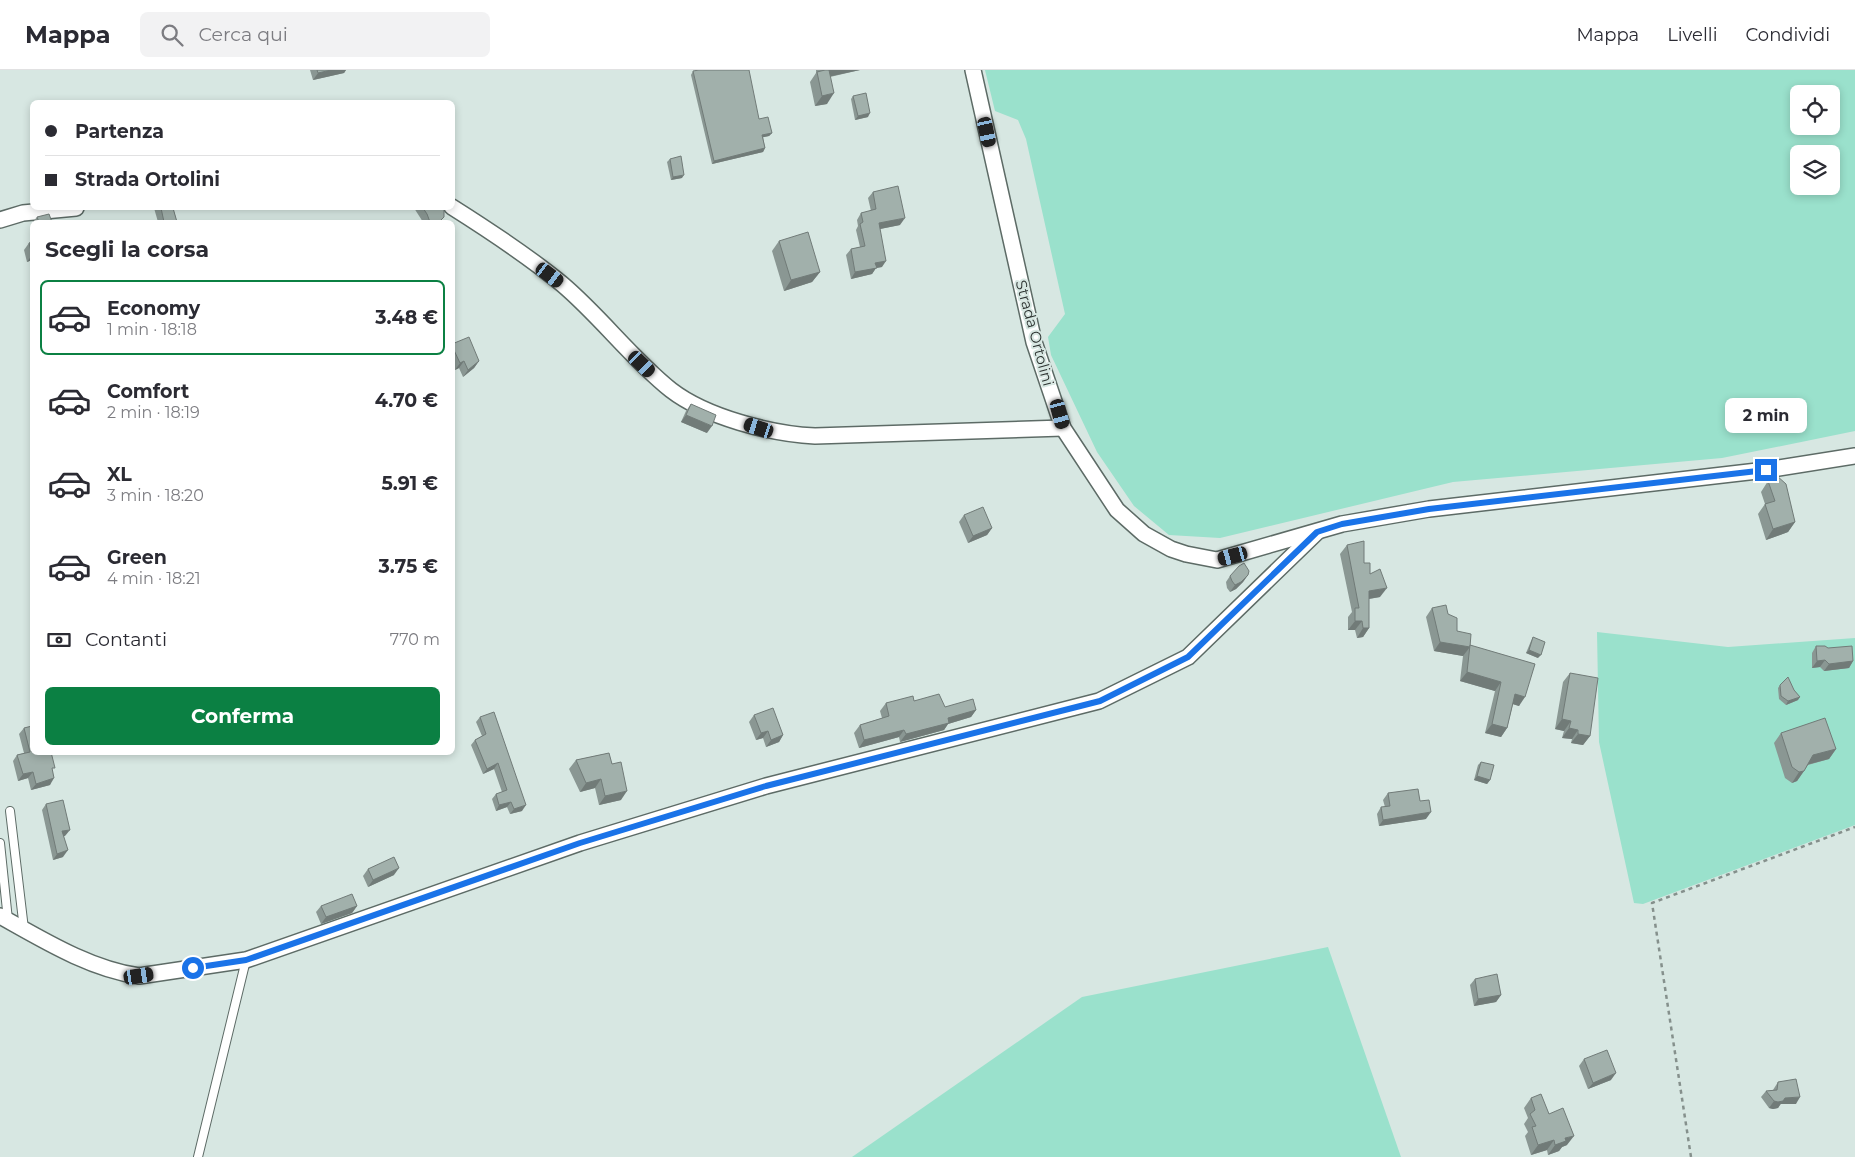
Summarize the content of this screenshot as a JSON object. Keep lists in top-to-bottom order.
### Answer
{
  "streets": {
    "street": ["Strada Ortolini"]
  },
  "page": {
    "header": "Mappa",
    "search": "Cerca qui",
    "nav": ["Mappa", "Livelli", "Condividi"],
    "banner": ["Partenza", "Strada Ortolini"],
    "heading": "Scegli la corsa",
    "list": [
      {
        "name": "Economy",
        "note": "1 min · 18:18",
        "value": "3.48 €"
      },
      {
        "name": "Comfort",
        "note": "2 min · 18:19",
        "value": "4.70 €"
      },
      {
        "name": "XL",
        "note": "3 min · 18:20",
        "value": "5.91 €"
      },
      {
        "name": "Green",
        "note": "4 min · 18:21",
        "value": "3.75 €"
      }
    ],
    "bubble": "2 min",
    "pay": ["Contanti", "770 m"],
    "buttons": "Conferma"
  }
}
